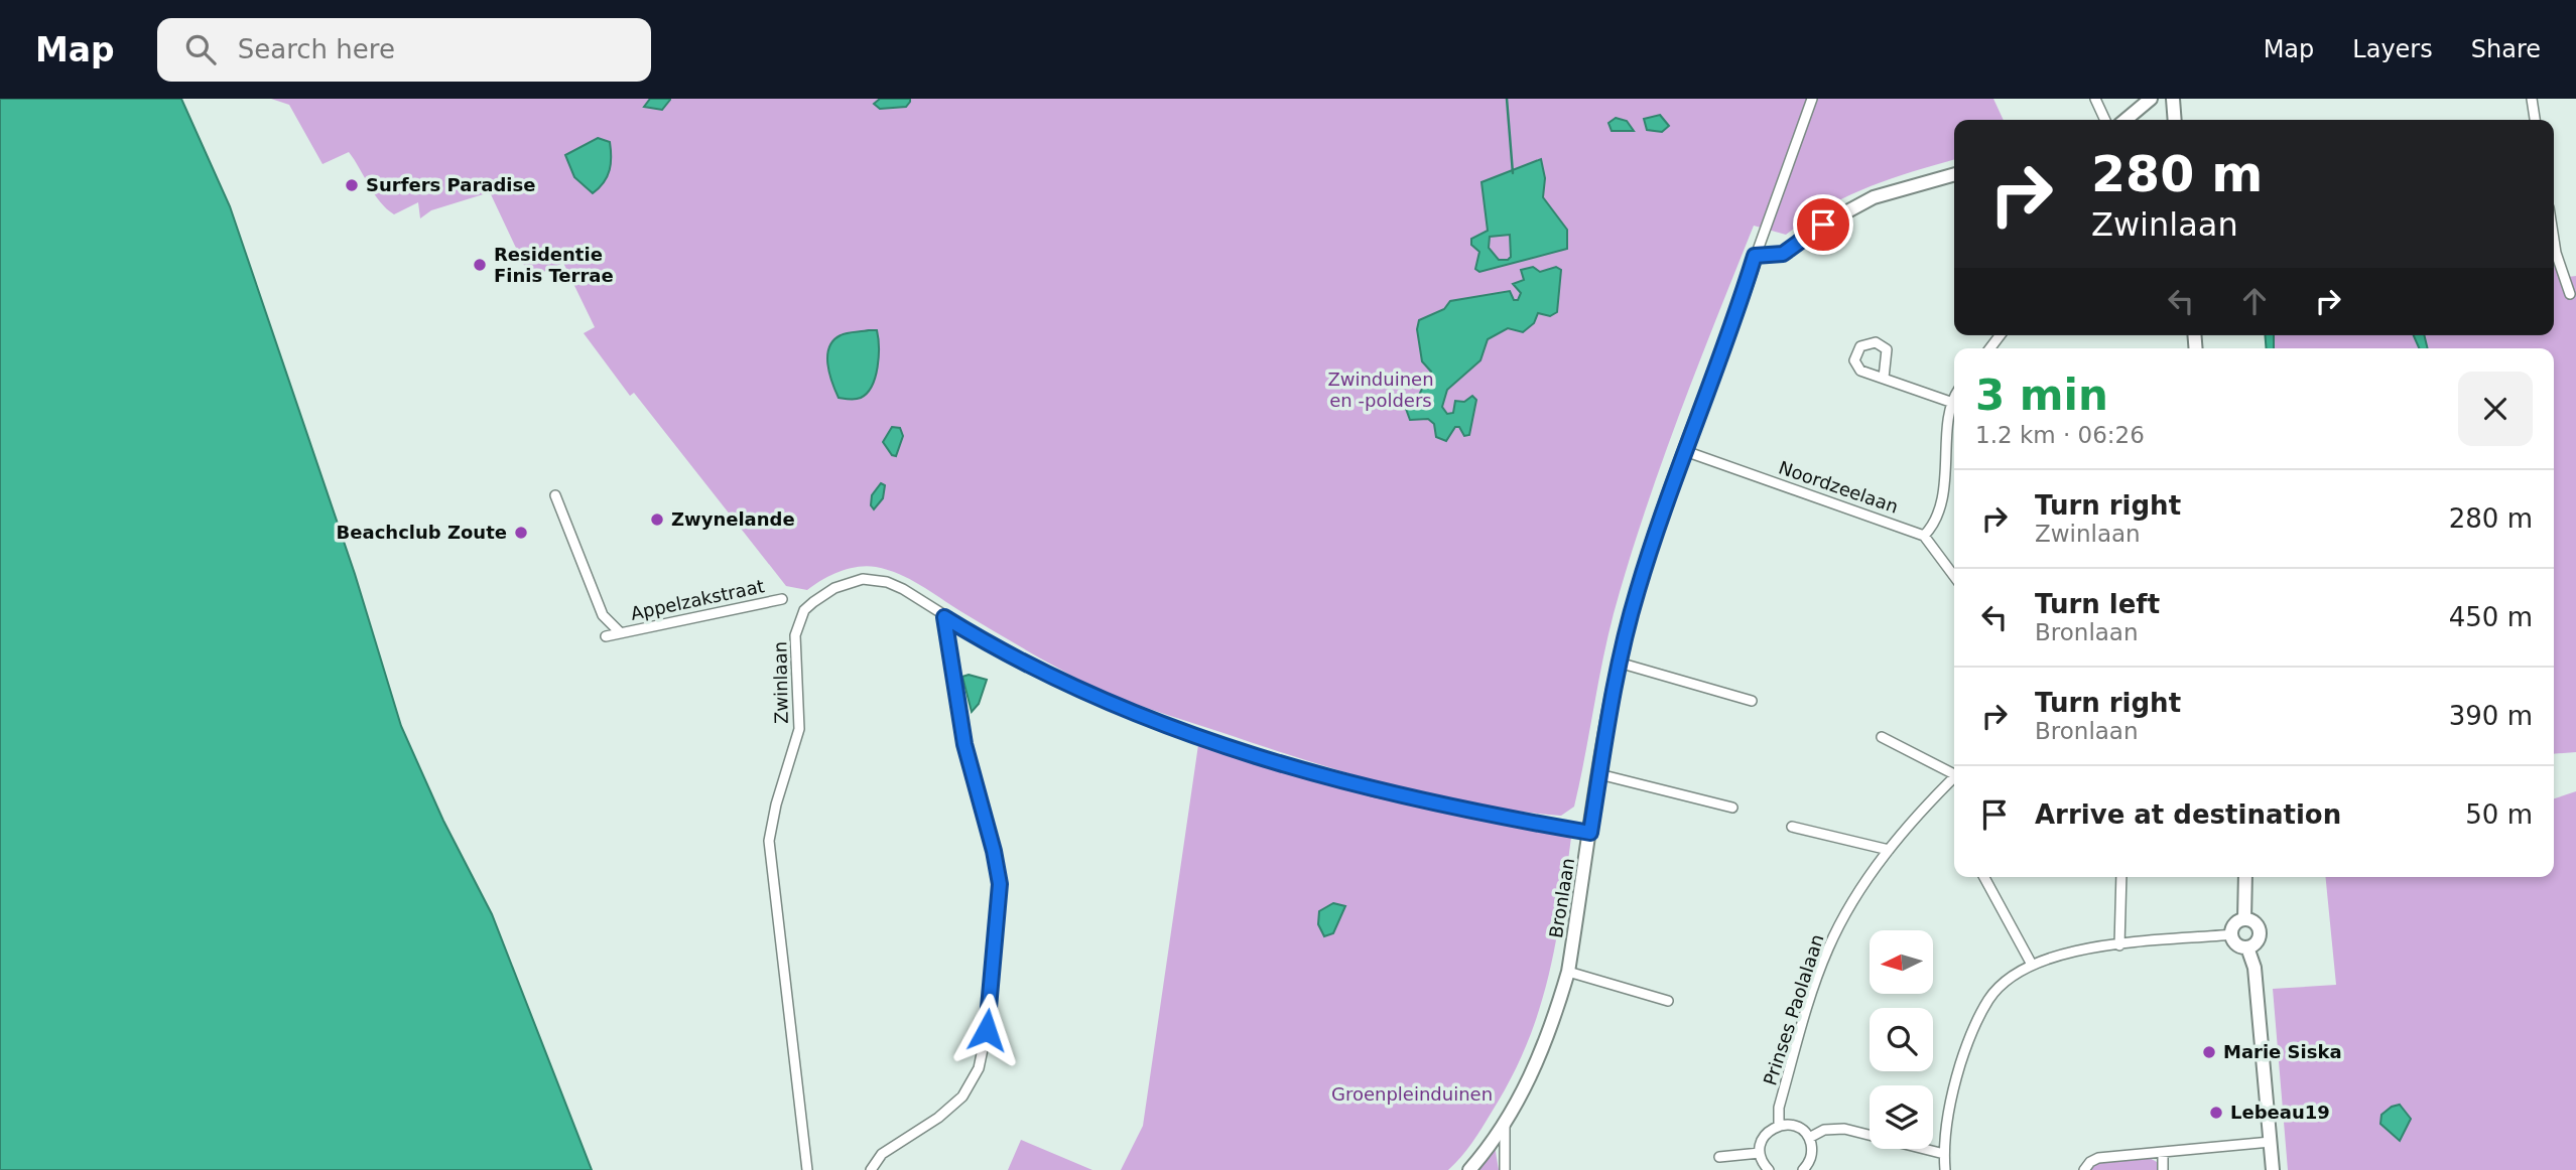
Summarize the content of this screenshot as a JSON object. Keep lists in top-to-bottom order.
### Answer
{
  "streets": {
    "street": [
      "Noordzeelaan",
      "Appelzakstraat",
      "Zwinlaan",
      "Bronlaan",
      "Prinses Paolalaan"
    ]
  },
  "crossings": [
    ["Noordzeelaan", "Bronlaan"],
    ["Zwinlaan", "Bronlaan"]
  ],
  "parks": ["Zwinduinen en -polders", "Groenpleinduinen"],
  "places": [
    "Surfers Paradise",
    "Residentie Finis Terrae",
    "Zwynelande",
    "Beachclub Zoute",
    "Marie Siska",
    "Lebeau19"
  ],
  "north": "left",
  "page": {
    "header": "Map",
    "search": "Search here",
    "nav": ["Map", "Layers", "Share"],
    "turn": ["280 m", "Zwinlaan"],
    "heading": ["3 min", "1.2 km · 06:26"],
    "list": [
      {
        "name": "Turn right",
        "note": "Zwinlaan",
        "value": "280 m"
      },
      {
        "name": "Turn left",
        "note": "Bronlaan",
        "value": "450 m"
      },
      {
        "name": "Turn right",
        "note": "Bronlaan",
        "value": "390 m"
      },
      {
        "name": "Arrive at destination",
        "value": "50 m"
      }
    ]
  }
}
